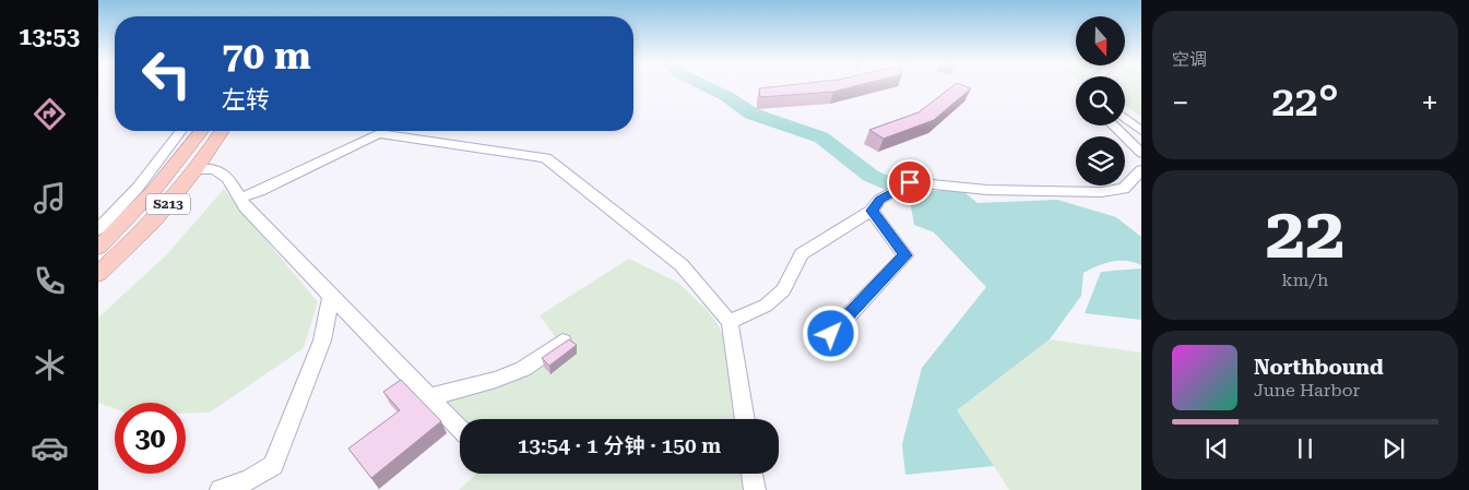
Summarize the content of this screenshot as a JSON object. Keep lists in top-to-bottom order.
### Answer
{
  "streets": {
    "main road": ["S213"]
  },
  "north": "bottom",
  "page": {
    "tabs": "13:53",
    "tile": [
      "空调",
      ["22", "km/h"]
    ],
    "turn": ["70 m", "左转"],
    "heat": ["−", "22°", "+"],
    "song": ["Northbound", "June Harbor"],
    "limit": "30",
    "trip": "13:54 · 1 分钟 · 150 m"
  }
}
